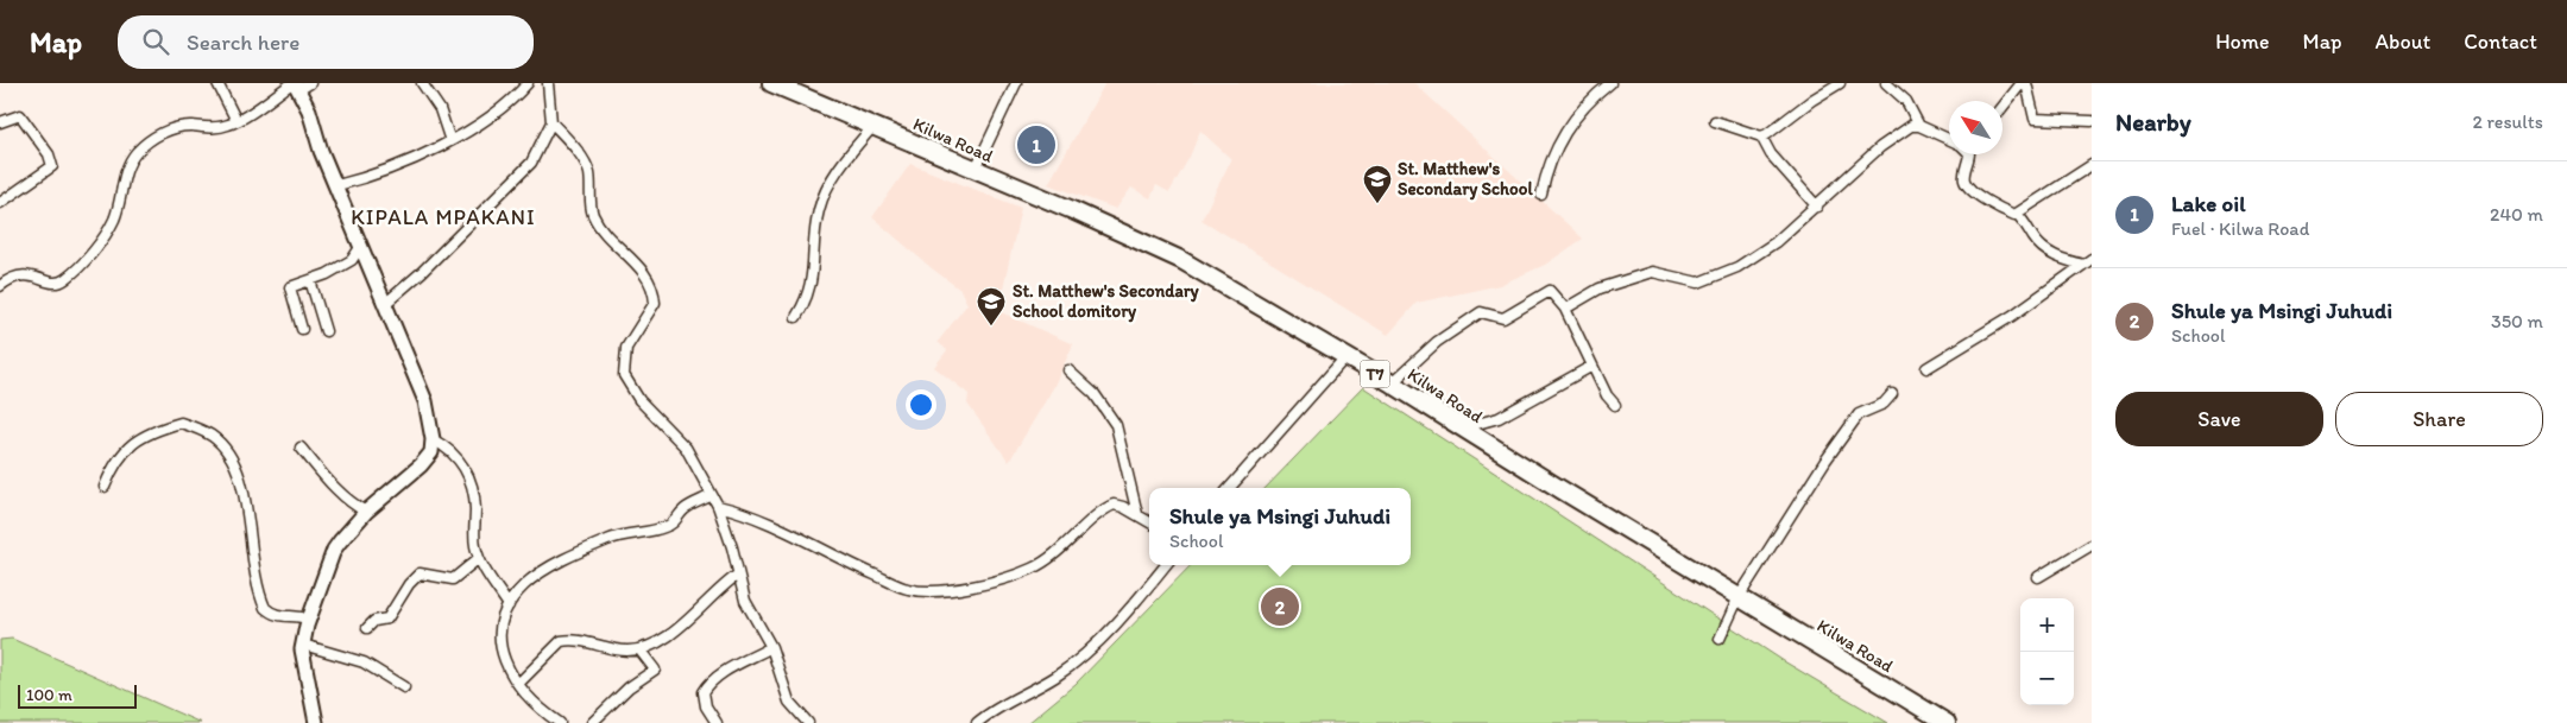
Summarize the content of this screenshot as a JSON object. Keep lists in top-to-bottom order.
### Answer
{
  "streets": {
    "highway": ["Kilwa Road", "T7"]
  },
  "districts": ["KIPALA MPAKANI"],
  "places": {
    "school or university": ["St. Matthew's Secondary School", "St. Matthew's Secondary School domitory"]
  },
  "scale_bar": "100 m",
  "north": "top left",
  "page": {
    "header": "Map",
    "search": "Search here",
    "nav": [
      "Home",
      "Map",
      "About",
      "Contact"
    ],
    "heading": ["Nearby", "2 results"],
    "pins": ["1", "2"],
    "list": [
      {
        "mark": "1",
        "name": "Lake oil",
        "note": "Fuel · Kilwa Road",
        "value": "240 m"
      },
      {
        "mark": "2",
        "name": "Shule ya Msingi Juhudi",
        "note": "School",
        "value": "350 m"
      }
    ],
    "buttons": ["Save", "Share"],
    "popup": ["Shule ya Msingi Juhudi", "School"],
    "map_buttons": ["+", "−"],
    "scale": "100 m"
  }
}
